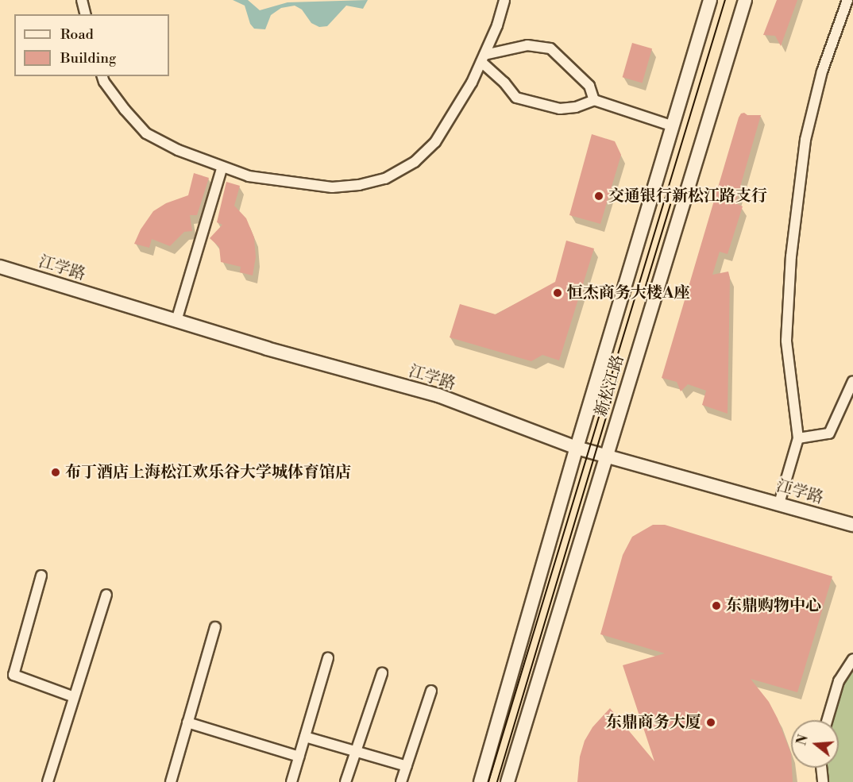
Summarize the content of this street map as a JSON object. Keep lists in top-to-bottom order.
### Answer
{
  "streets": {
    "main road": ["江学路", "新松江路"]
  },
  "crossings": [
    ["江学路", "新松江路"]
  ],
  "places": [
    "交通银行新松江路支行",
    "恒杰商务大楼A座",
    "布丁酒店上海松江欢乐谷大学城体育馆店",
    "东鼎购物中心",
    "东鼎商务大厦"
  ],
  "legend": ["Road", "Building"],
  "north": "left"
}
